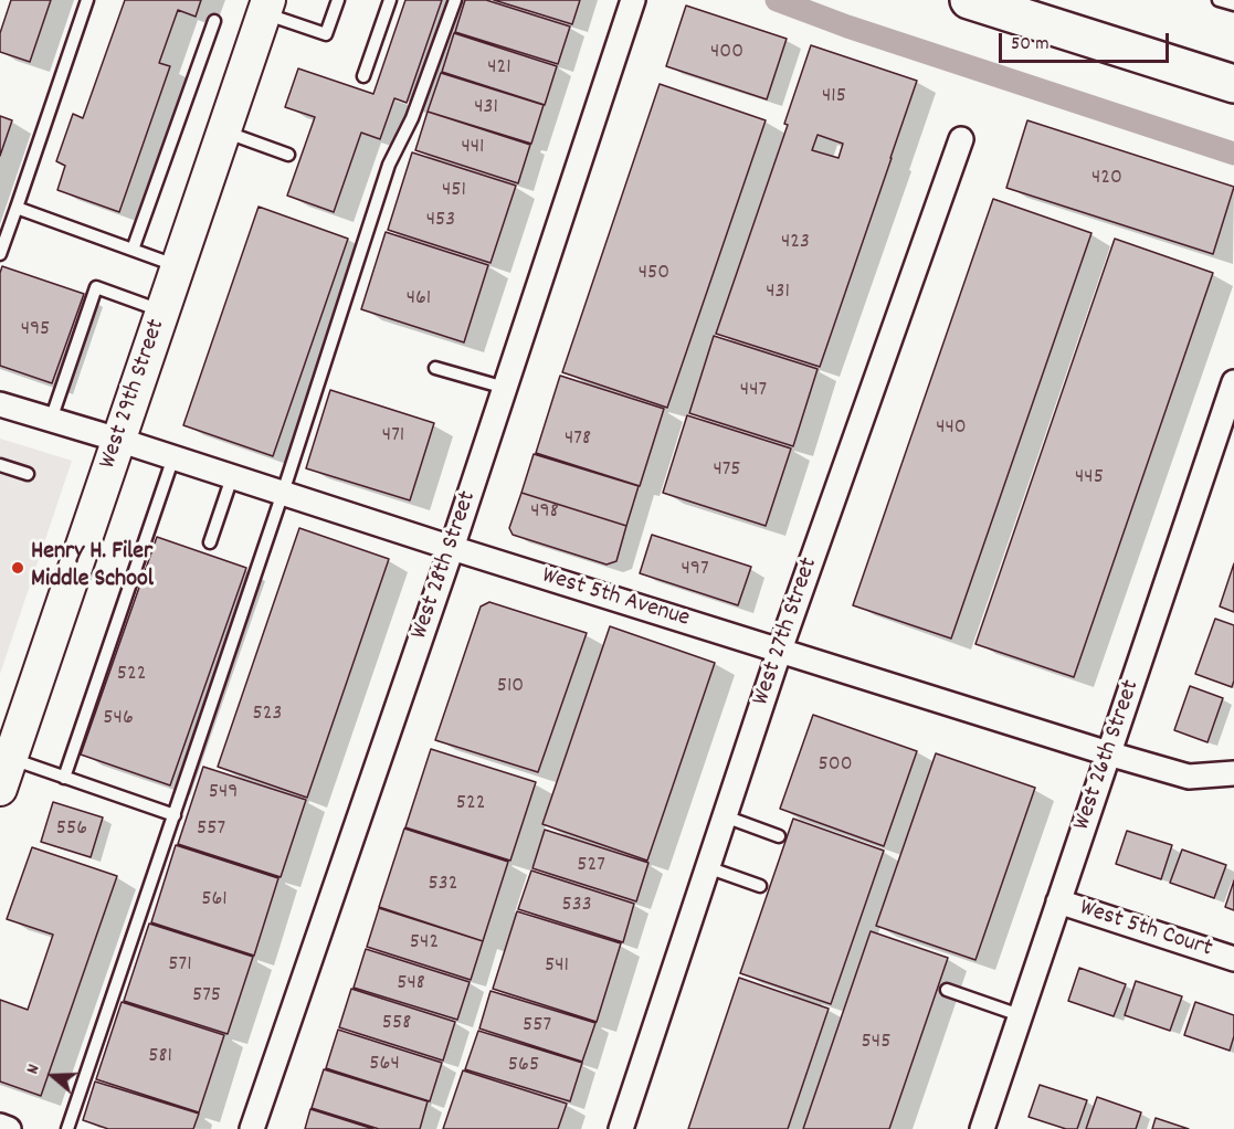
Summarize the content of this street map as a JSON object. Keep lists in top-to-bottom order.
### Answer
{
  "streets": {
    "street": [
      "West 29th Street",
      "West 28th Street",
      "West 5th Avenue",
      "West 27th Street",
      "West 26th Street",
      "West 5th Court"
    ]
  },
  "crossings": [
    ["West 29th Street", "West 5th Avenue"],
    ["West 28th Street", "West 5th Avenue"],
    ["West 5th Avenue", "West 27th Street"],
    ["West 5th Avenue", "West 26th Street"],
    ["West 26th Street", "West 5th Court"]
  ],
  "places": ["Henry H. Filer Middle School"],
  "house_numbers": [
    "400",
    "421",
    "415",
    "431",
    "441",
    "420",
    "451",
    "453",
    "423",
    "450",
    "431",
    "461",
    "495",
    "447",
    "440",
    "471",
    "478",
    "475",
    "445",
    "498",
    "497",
    "522",
    "510",
    "523",
    "546",
    "500",
    "549",
    "522",
    "556",
    "557",
    "527",
    "532",
    "561",
    "533",
    "542",
    "571",
    "541",
    "548",
    "575",
    "558",
    "557",
    "545",
    "581",
    "564",
    "565"
  ],
  "scale_bar": "50 m",
  "north": "left"
}
